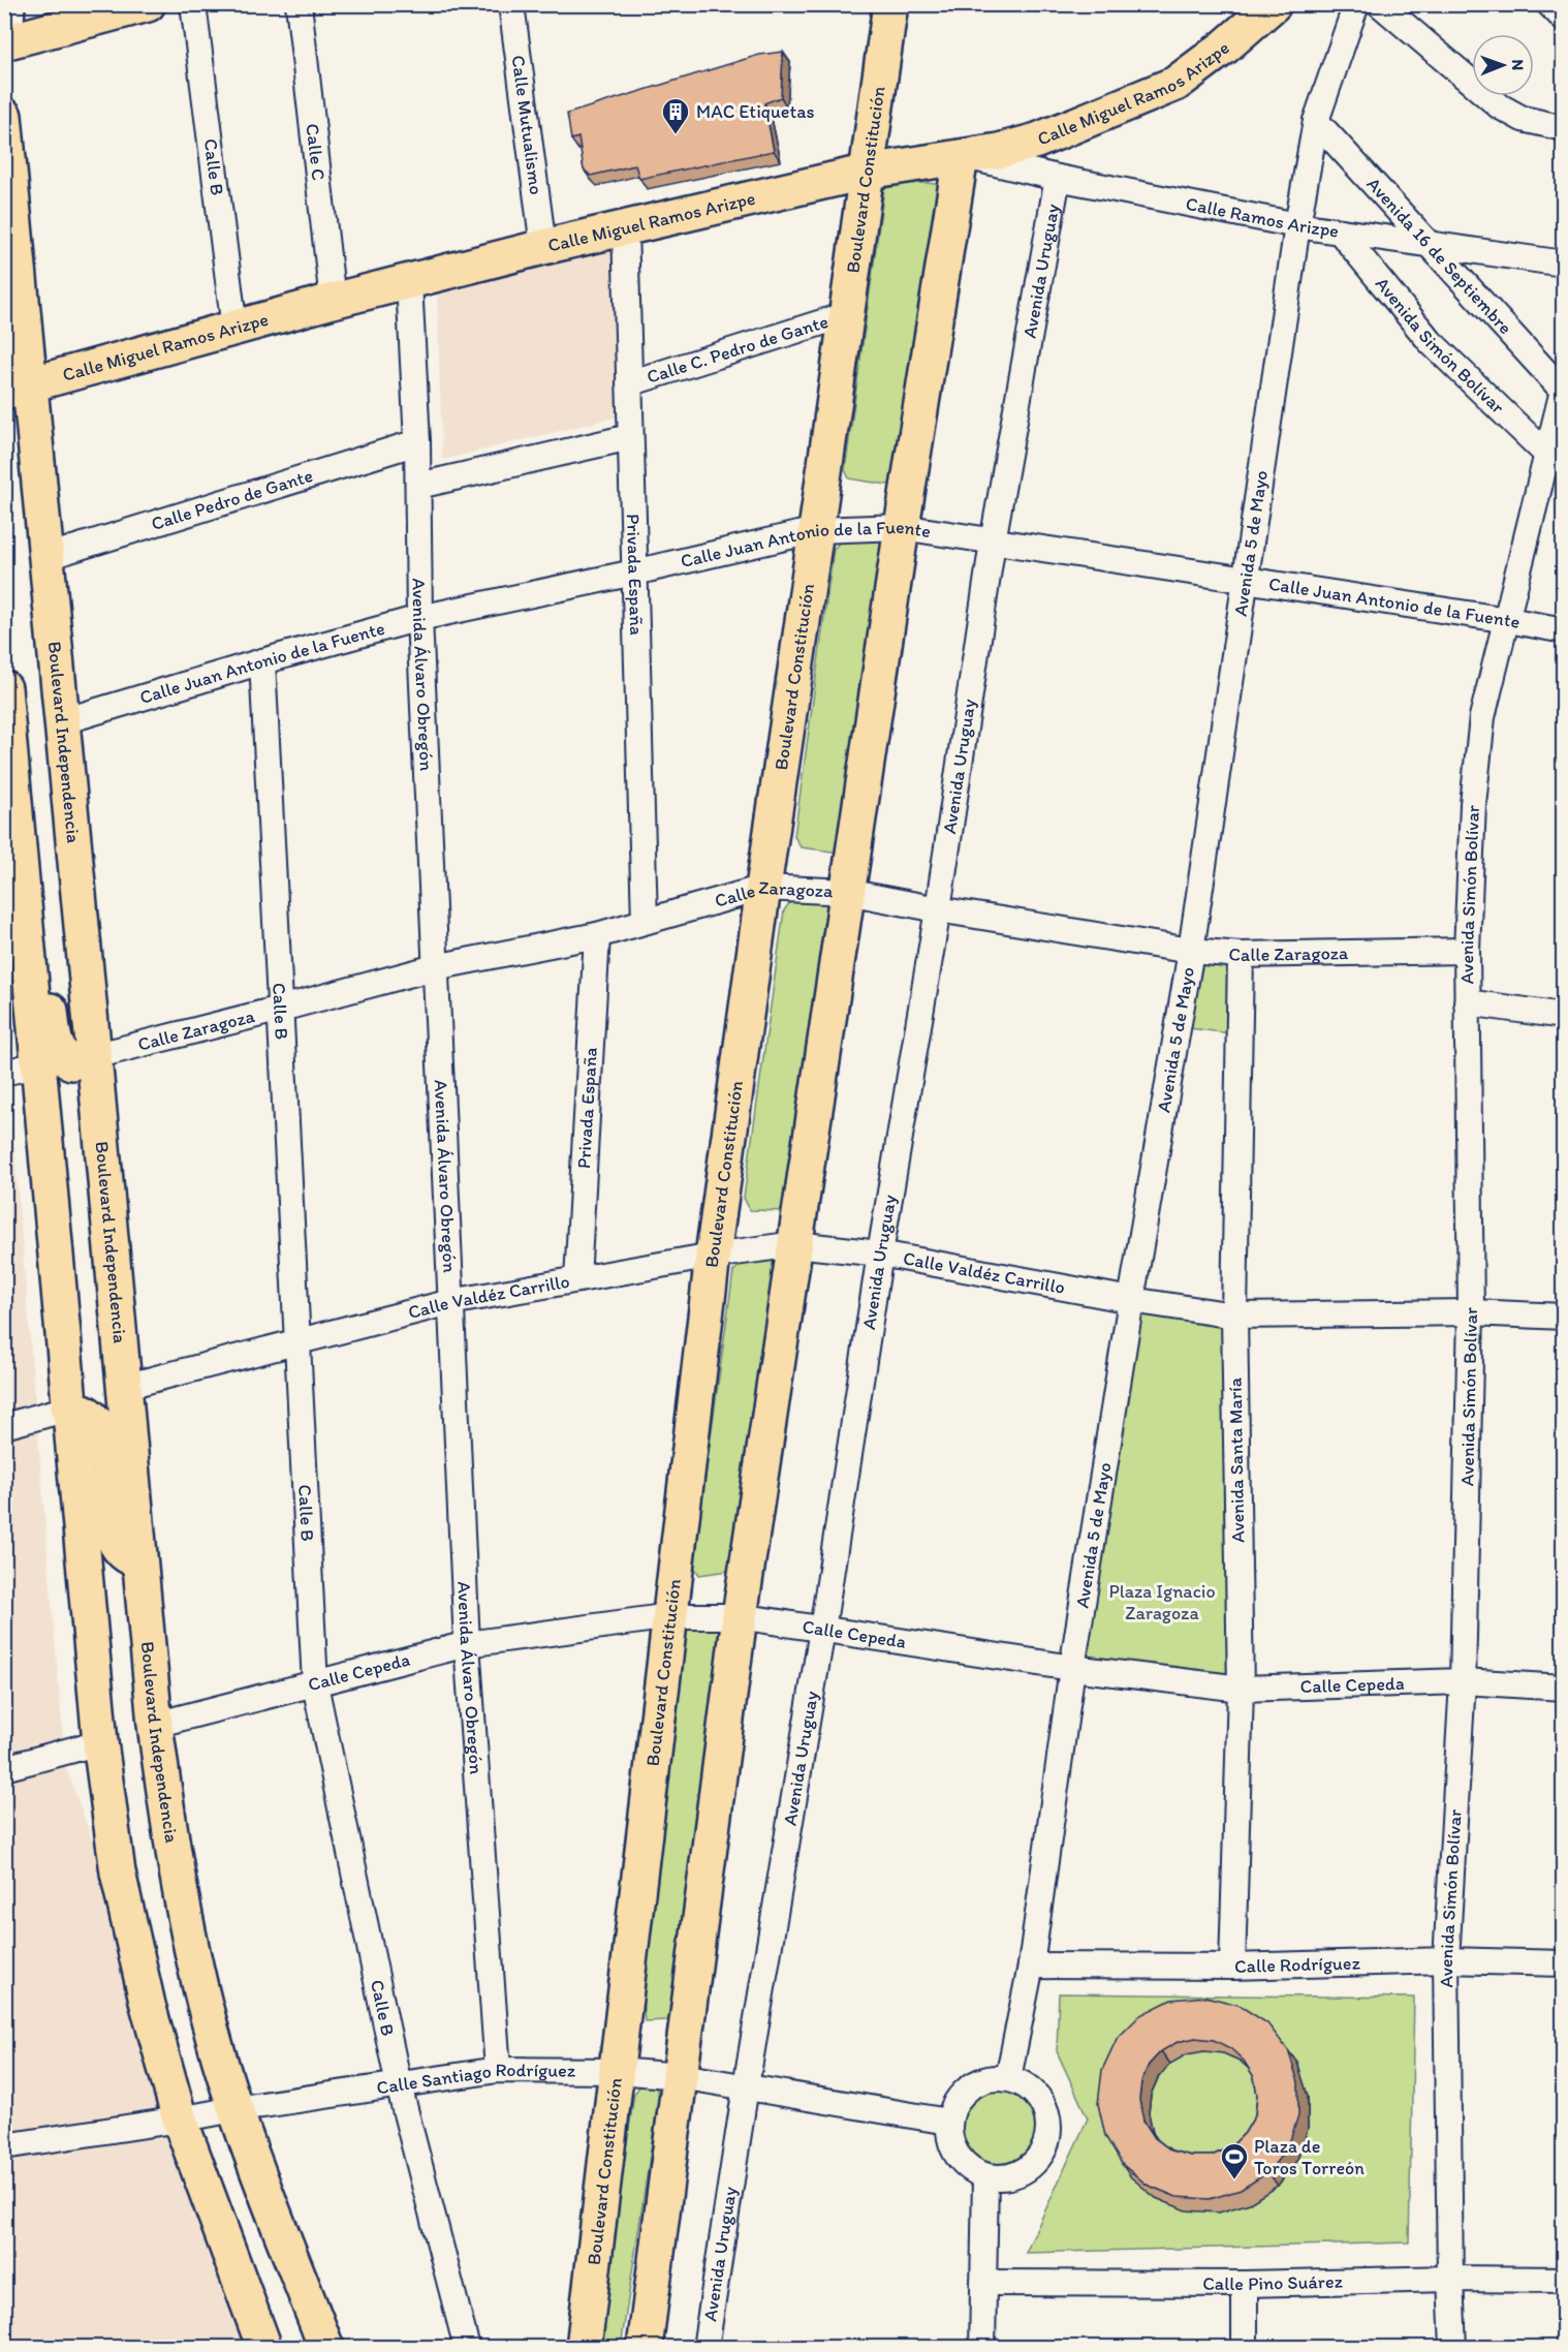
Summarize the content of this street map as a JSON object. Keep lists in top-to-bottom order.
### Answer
{
  "streets": {
    "main road": ["Calle Miguel Ramos Arizpe", "Boulevard Constitución", "Boulevard Independencia"],
    "street": [
      "Calle Mutualismo",
      "Calle C",
      "Calle B",
      "Calle Ramos Arizpe",
      "Avenida 16 de Septiembre",
      "Avenida Uruguay",
      "Avenida Simón Bolívar",
      "Calle C. Pedro de Gante",
      "Calle Pedro de Gante",
      "Avenida 5 de Mayo",
      "Calle Juan Antonio de la Fuente",
      "Privada España",
      "Avenida Álvaro Obregón",
      "Calle Zaragoza",
      "Calle Valdéz Carrillo",
      "Avenida Santa María",
      "Calle Cepeda",
      "Calle Rodríguez",
      "Calle Santiago Rodríguez",
      "Calle Pino Suárez"
    ]
  },
  "crossings": [
    ["Calle Miguel Ramos Arizpe", "Calle Mutualismo"],
    ["Calle Miguel Ramos Arizpe", "Calle C"],
    ["Calle Miguel Ramos Arizpe", "Calle B"],
    ["Calle Miguel Ramos Arizpe", "Boulevard Constitución"],
    ["Calle Miguel Ramos Arizpe", "Calle Ramos Arizpe"],
    ["Calle Miguel Ramos Arizpe", "Privada España"],
    ["Calle Miguel Ramos Arizpe", "Avenida Álvaro Obregón"],
    ["Calle Miguel Ramos Arizpe", "Boulevard Independencia"],
    ["Calle B", "Calle Juan Antonio de la Fuente"],
    ["Calle B", "Calle Zaragoza"],
    ["Calle B", "Calle Valdéz Carrillo"],
    ["Calle B", "Calle Cepeda"],
    ["Calle B", "Calle Santiago Rodríguez"],
    ["Boulevard Constitución", "Calle C. Pedro de Gante"],
    ["Boulevard Constitución", "Calle Juan Antonio de la Fuente"],
    ["Boulevard Constitución", "Calle Zaragoza"],
    ["Boulevard Constitución", "Calle Valdéz Carrillo"],
    ["Boulevard Constitución", "Calle Cepeda"],
    ["Boulevard Constitución", "Calle Santiago Rodríguez"],
    ["Calle Ramos Arizpe", "Avenida 16 de Septiembre"],
    ["Calle Ramos Arizpe", "Avenida Uruguay"],
    ["Calle Ramos Arizpe", "Avenida Simón Bolívar"],
    ["Calle Ramos Arizpe", "Avenida 5 de Mayo"],
    ["Avenida 16 de Septiembre", "Avenida Simón Bolívar"],
    ["Avenida 16 de Septiembre", "Avenida 5 de Mayo"],
    ["Avenida Uruguay", "Calle Juan Antonio de la Fuente"],
    ["Avenida Uruguay", "Calle Zaragoza"],
    ["Avenida Uruguay", "Calle Valdéz Carrillo"],
    ["Avenida Uruguay", "Calle Cepeda"],
    ["Avenida Uruguay", "Calle Santiago Rodríguez"],
    ["Avenida Simón Bolívar", "Calle Juan Antonio de la Fuente"],
    ["Avenida Simón Bolívar", "Calle Zaragoza"],
    ["Avenida Simón Bolívar", "Calle Valdéz Carrillo"],
    ["Avenida Simón Bolívar", "Calle Cepeda"],
    ["Avenida Simón Bolívar", "Calle Rodríguez"],
    ["Avenida Simón Bolívar", "Calle Pino Suárez"],
    ["Calle C. Pedro de Gante", "Privada España"],
    ["Calle Pedro de Gante", "Avenida Álvaro Obregón"],
    ["Calle Pedro de Gante", "Boulevard Independencia"],
    ["Avenida 5 de Mayo", "Calle Juan Antonio de la Fuente"],
    ["Avenida 5 de Mayo", "Calle Zaragoza"],
    ["Avenida 5 de Mayo", "Calle Valdéz Carrillo"],
    ["Avenida 5 de Mayo", "Calle Cepeda"],
    ["Avenida 5 de Mayo", "Calle Rodríguez"],
    ["Avenida 5 de Mayo", "Calle Santiago Rodríguez"],
    ["Calle Juan Antonio de la Fuente", "Privada España"],
    ["Calle Juan Antonio de la Fuente", "Avenida Álvaro Obregón"],
    ["Calle Juan Antonio de la Fuente", "Boulevard Independencia"],
    ["Privada España", "Calle Zaragoza"],
    ["Privada España", "Calle Valdéz Carrillo"],
    ["Avenida Álvaro Obregón", "Calle Zaragoza"],
    ["Avenida Álvaro Obregón", "Calle Valdéz Carrillo"],
    ["Avenida Álvaro Obregón", "Calle Cepeda"],
    ["Avenida Álvaro Obregón", "Calle Santiago Rodríguez"],
    ["Boulevard Independencia", "Calle Zaragoza"],
    ["Boulevard Independencia", "Calle Valdéz Carrillo"],
    ["Boulevard Independencia", "Calle Cepeda"],
    ["Boulevard Independencia", "Calle Santiago Rodríguez"],
    ["Calle Zaragoza", "Avenida Santa María"],
    ["Calle Valdéz Carrillo", "Avenida Santa María"],
    ["Avenida Santa María", "Calle Cepeda"],
    ["Avenida Santa María", "Calle Rodríguez"]
  ],
  "parks": ["Plaza Ignacio Zaragoza"],
  "places": {
    "building": ["MAC Etiquetas"],
    "sports": ["Plaza de Toros Torreón"]
  },
  "north": "right"
}
